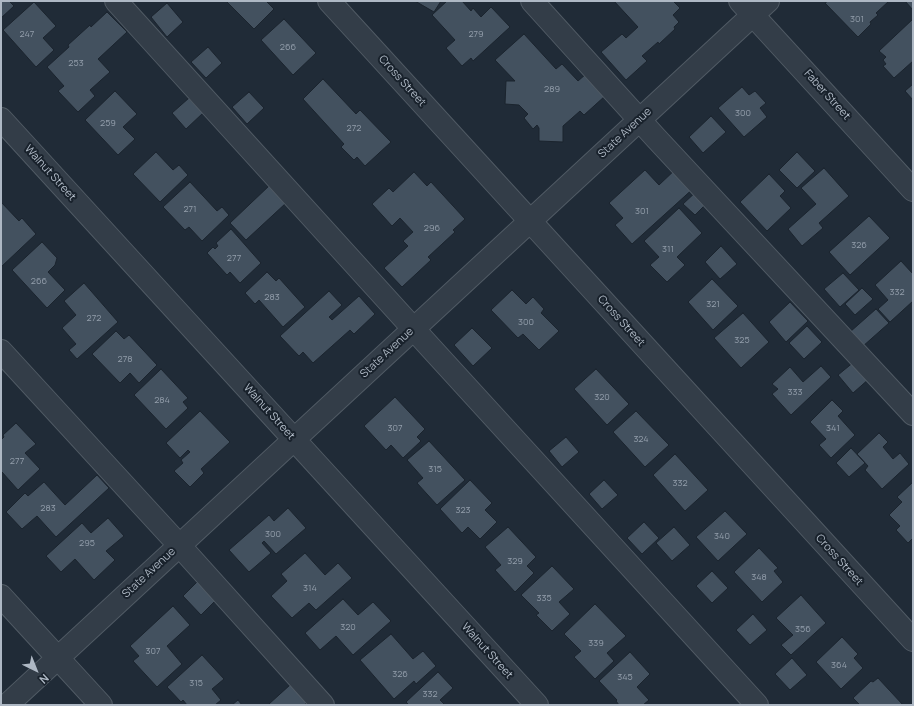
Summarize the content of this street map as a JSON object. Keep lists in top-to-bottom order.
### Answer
{
  "streets": {
    "street": [
      "Cross Street",
      "Faber Street",
      "State Avenue",
      "Walnut Street"
    ]
  },
  "crossings": [
    ["Cross Street", "State Avenue"],
    ["Faber Street", "State Avenue"],
    ["State Avenue", "Walnut Street"]
  ],
  "house_numbers": [
    "301",
    "247",
    "279",
    "266",
    "253",
    "289",
    "300",
    "259",
    "272",
    "271",
    "301",
    "296",
    "326",
    "311",
    "277",
    "266",
    "332",
    "283",
    "321",
    "272",
    "300",
    "325",
    "278",
    "333",
    "320",
    "284",
    "307",
    "341",
    "324",
    "277",
    "315",
    "332",
    "283",
    "323",
    "300",
    "340",
    "295",
    "329",
    "348",
    "314",
    "335",
    "320",
    "356",
    "339",
    "307",
    "364",
    "326",
    "345",
    "315",
    "332"
  ],
  "north": "bottom right"
}
